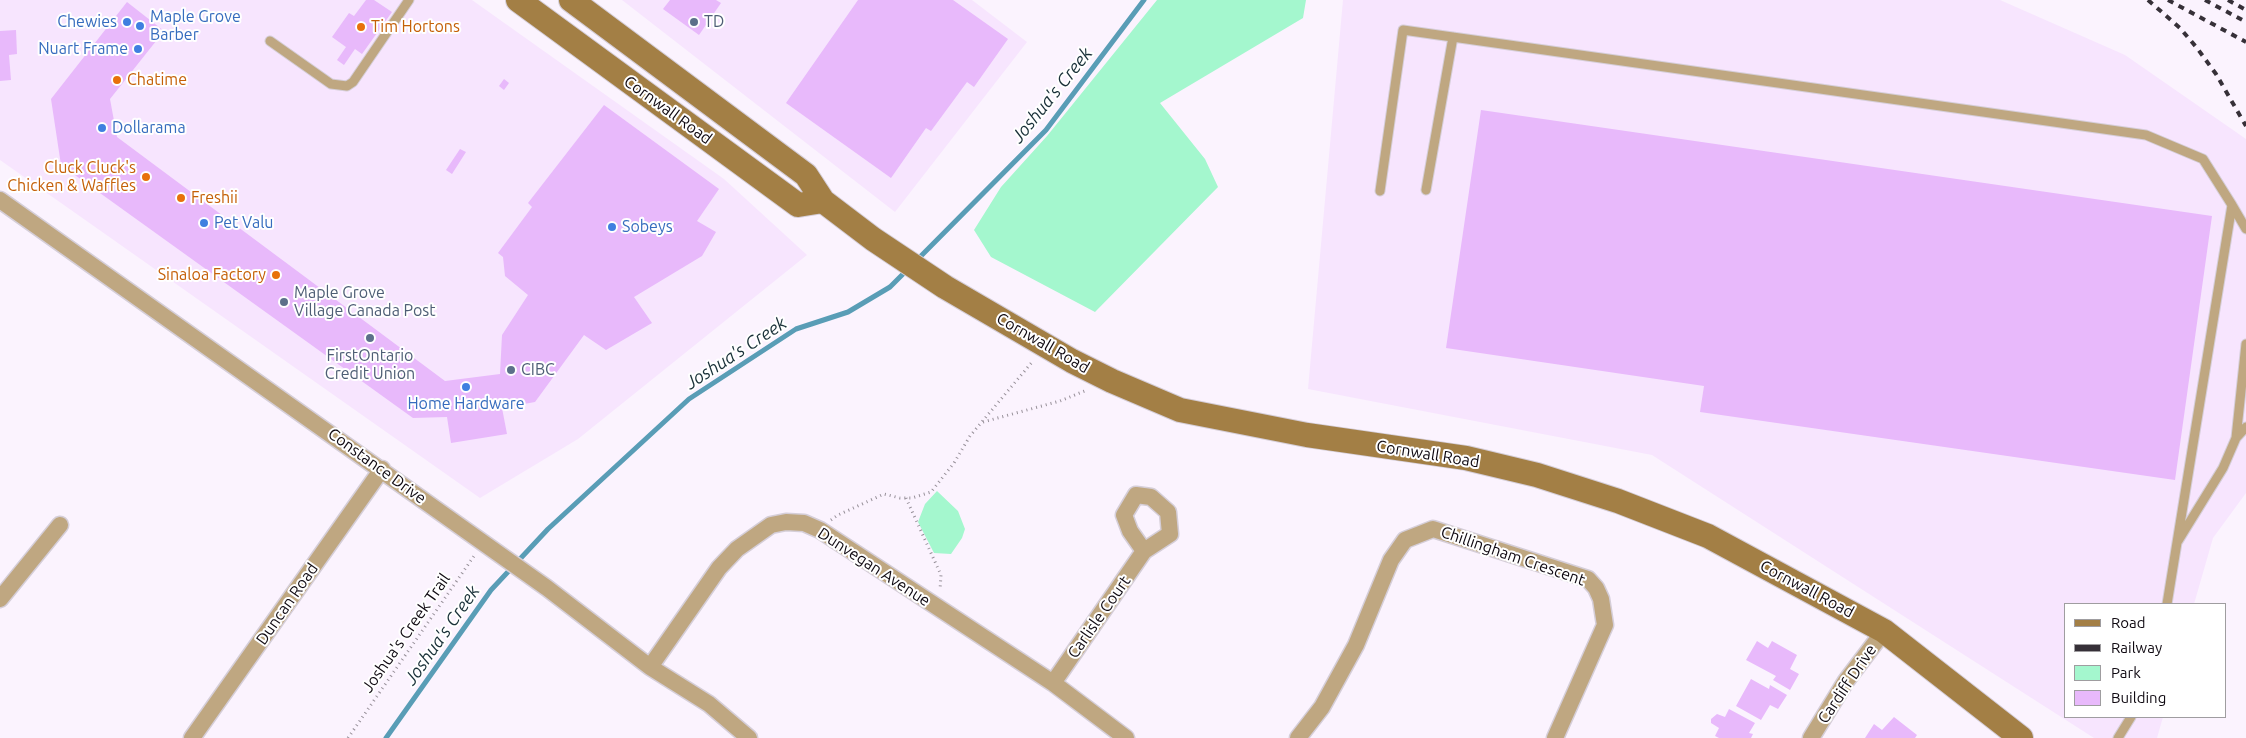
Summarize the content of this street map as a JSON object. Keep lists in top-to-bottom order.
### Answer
{
  "streets": {
    "main road": ["Cornwall Road"],
    "street": [
      "Constance Drive",
      "Chillingham Crescent",
      "Dunvegan Avenue",
      "Duncan Road",
      "Carlisle Court",
      "Cardiff Drive"
    ],
    "path": ["Joshua's Creek Trail"]
  },
  "crossings": [
    ["Cornwall Road", "Cardiff Drive"],
    ["Constance Drive", "Dunvegan Avenue"],
    ["Constance Drive", "Duncan Road"],
    ["Constance Drive", "Joshua's Creek Trail"],
    ["Dunvegan Avenue", "Carlisle Court"]
  ],
  "water": ["Joshua's Creek"],
  "places": [
    "Chewies",
    "TD",
    "Maple Grove Barber",
    "Tim Hortons",
    "Nuart Frame",
    "Chatime",
    "Dollarama",
    "Cluck Cluck's Chicken & Waffles",
    "Freshii",
    "Pet Valu",
    "Sobeys",
    "Sinaloa Factory",
    "Maple Grove Village Canada Post",
    "FirstOntario Credit Union",
    "CIBC",
    "Home Hardware"
  ],
  "legend": [
    "Road",
    "Railway",
    "Park",
    "Building"
  ]
}
